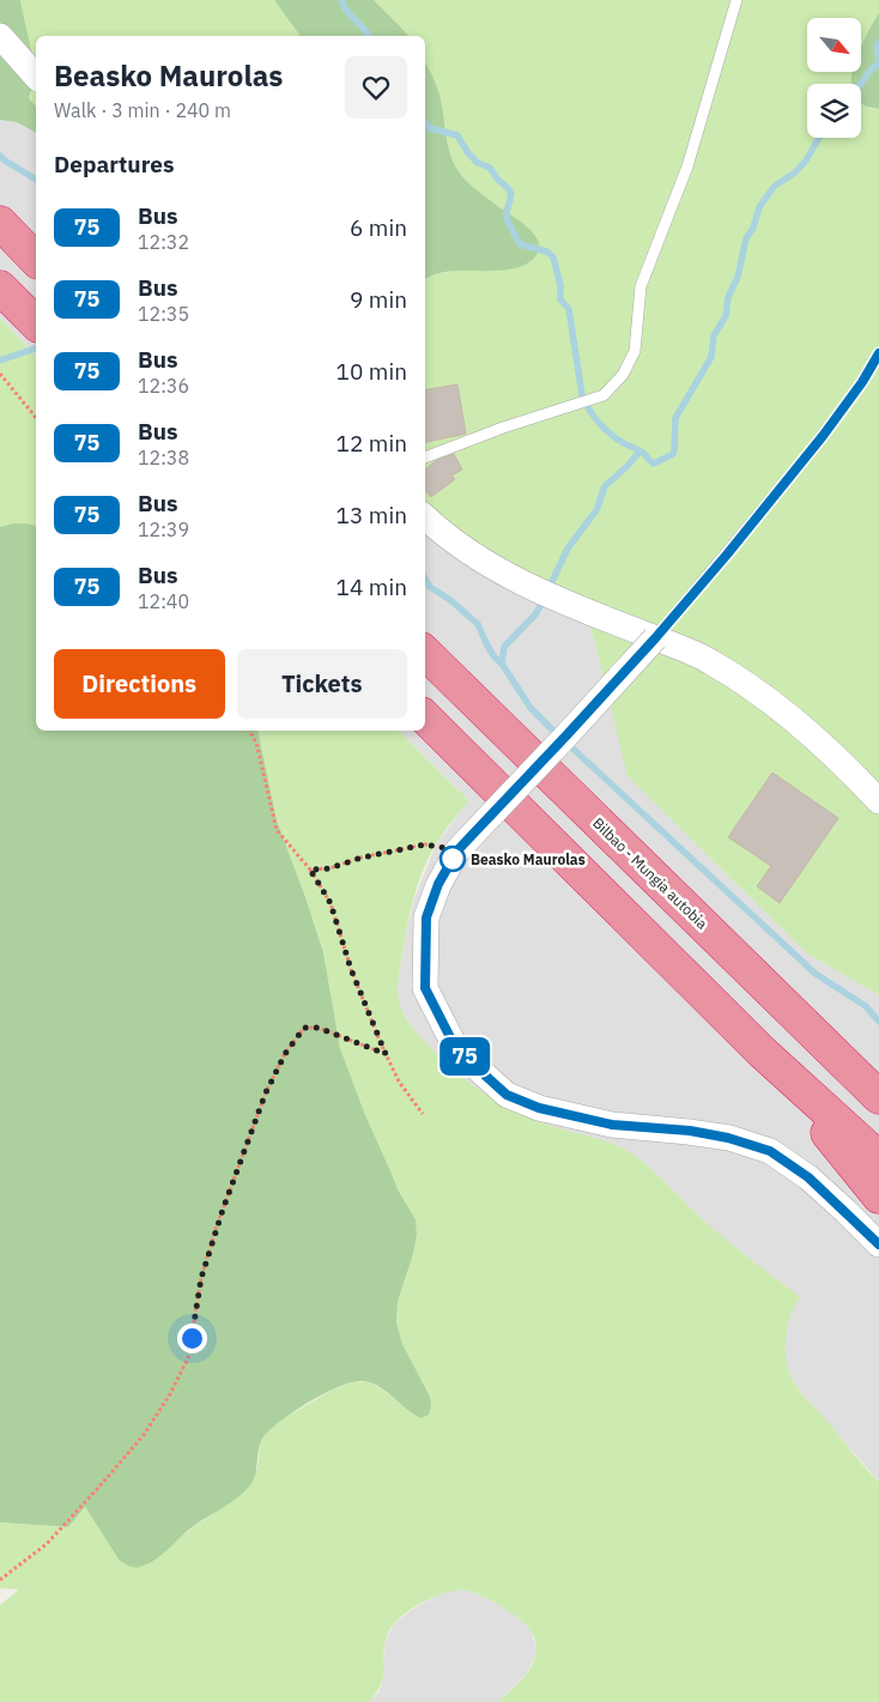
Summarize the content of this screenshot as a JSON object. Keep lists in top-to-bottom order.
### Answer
{
  "streets": {
    "highway": ["Bilbao - Mungia autobia"]
  },
  "places": ["Beasko Maurolas"],
  "lines": ["bus line 75"],
  "north": "bottom right",
  "page": {
    "on_map": "75",
    "heading": [
      ["Beasko Maurolas", "Walk · 3 min · 240 m"],
      "Departures"
    ],
    "list": [
      {
        "mark": "75",
        "name": "Bus",
        "note": "12:32",
        "value": "6 min"
      },
      {
        "mark": "75",
        "name": "Bus",
        "note": "12:35",
        "value": "9 min"
      },
      {
        "mark": "75",
        "name": "Bus",
        "note": "12:36",
        "value": "10 min"
      },
      {
        "mark": "75",
        "name": "Bus",
        "note": "12:38",
        "value": "12 min"
      },
      {
        "mark": "75",
        "name": "Bus",
        "note": "12:39",
        "value": "13 min"
      },
      {
        "mark": "75",
        "name": "Bus",
        "note": "12:40",
        "value": "14 min"
      }
    ],
    "buttons": ["Directions", "Tickets"]
  }
}
